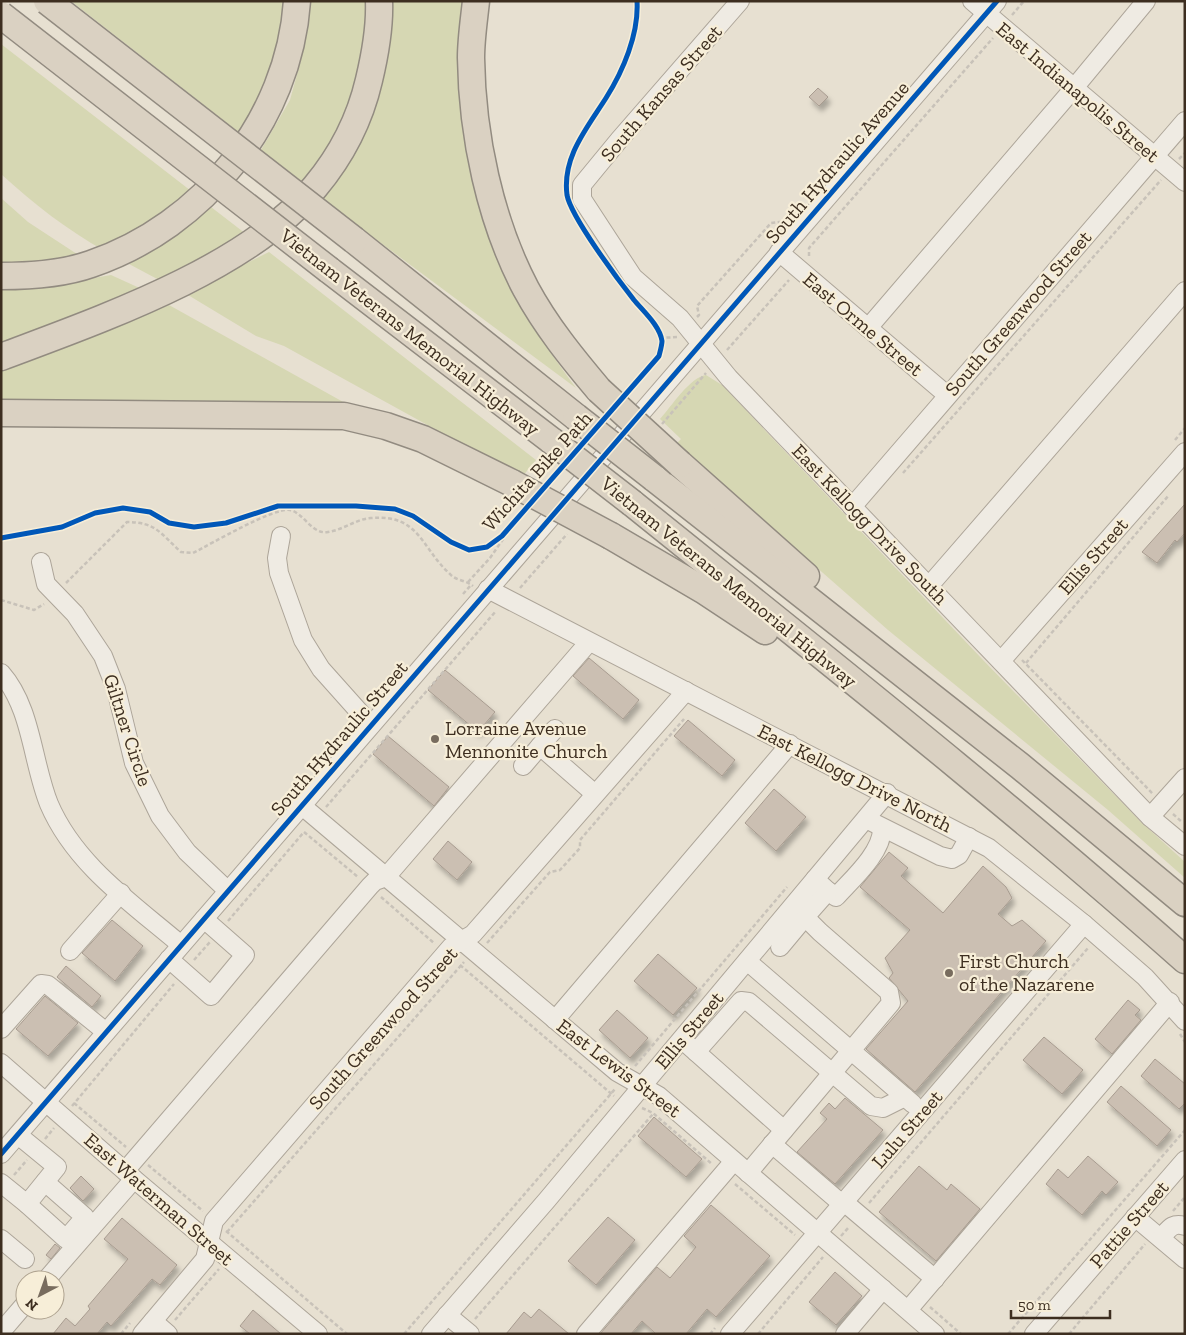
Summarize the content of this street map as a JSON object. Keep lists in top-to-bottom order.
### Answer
{
  "streets": {
    "highway": ["Vietnam Veterans Memorial Highway"],
    "street": [
      "East Indianapolis Street",
      "South Kansas Street",
      "South Hydraulic Avenue",
      "South Greenwood Street",
      "East Orme Street",
      "East Kellogg Drive South",
      "Ellis Street",
      "Giltner Circle",
      "South Hydraulic Street",
      "East Kellogg Drive North",
      "East Lewis Street",
      "Lulu Street",
      "East Waterman Street",
      "Pattie Street"
    ],
    "cycle path": ["Wichita Bike Path"]
  },
  "crossings": [
    ["East Indianapolis Street", "South Hydraulic Avenue"],
    ["East Indianapolis Street", "South Greenwood Street"],
    ["South Kansas Street", "East Kellogg Drive South"],
    ["South Hydraulic Avenue", "East Orme Street"],
    ["South Hydraulic Avenue", "East Kellogg Drive South"],
    ["South Hydraulic Avenue", "South Hydraulic Street"],
    ["South Greenwood Street", "East Orme Street"],
    ["South Greenwood Street", "East Kellogg Drive South"],
    ["South Greenwood Street", "East Kellogg Drive North"],
    ["South Greenwood Street", "East Lewis Street"],
    ["South Greenwood Street", "East Waterman Street"],
    ["East Kellogg Drive South", "Ellis Street"],
    ["East Kellogg Drive South", "South Hydraulic Street"],
    ["Ellis Street", "East Kellogg Drive North"],
    ["Ellis Street", "East Lewis Street"],
    ["Giltner Circle", "South Hydraulic Street"],
    ["South Hydraulic Street", "East Kellogg Drive North"],
    ["South Hydraulic Street", "East Lewis Street"],
    ["South Hydraulic Street", "East Waterman Street"],
    ["East Kellogg Drive North", "Lulu Street"],
    ["East Lewis Street", "Lulu Street"]
  ],
  "places": ["Lorraine Avenue Mennonite Church", "First Church of the Nazarene"],
  "scale_bar": "50 m",
  "north": "bottom left"
}
